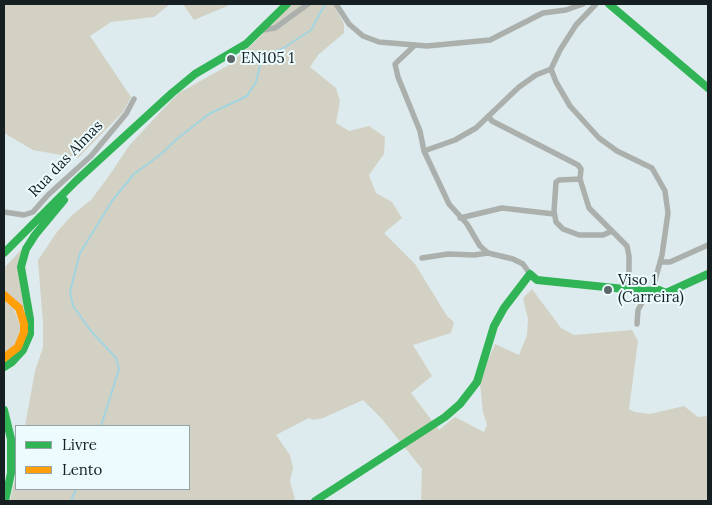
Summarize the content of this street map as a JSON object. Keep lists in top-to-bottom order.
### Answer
{
  "streets": {
    "street": ["Rua das Almas"]
  },
  "places": ["EN105 1", "Viso 1 (Carreira)"],
  "legend": ["Livre", "Lento"]
}
